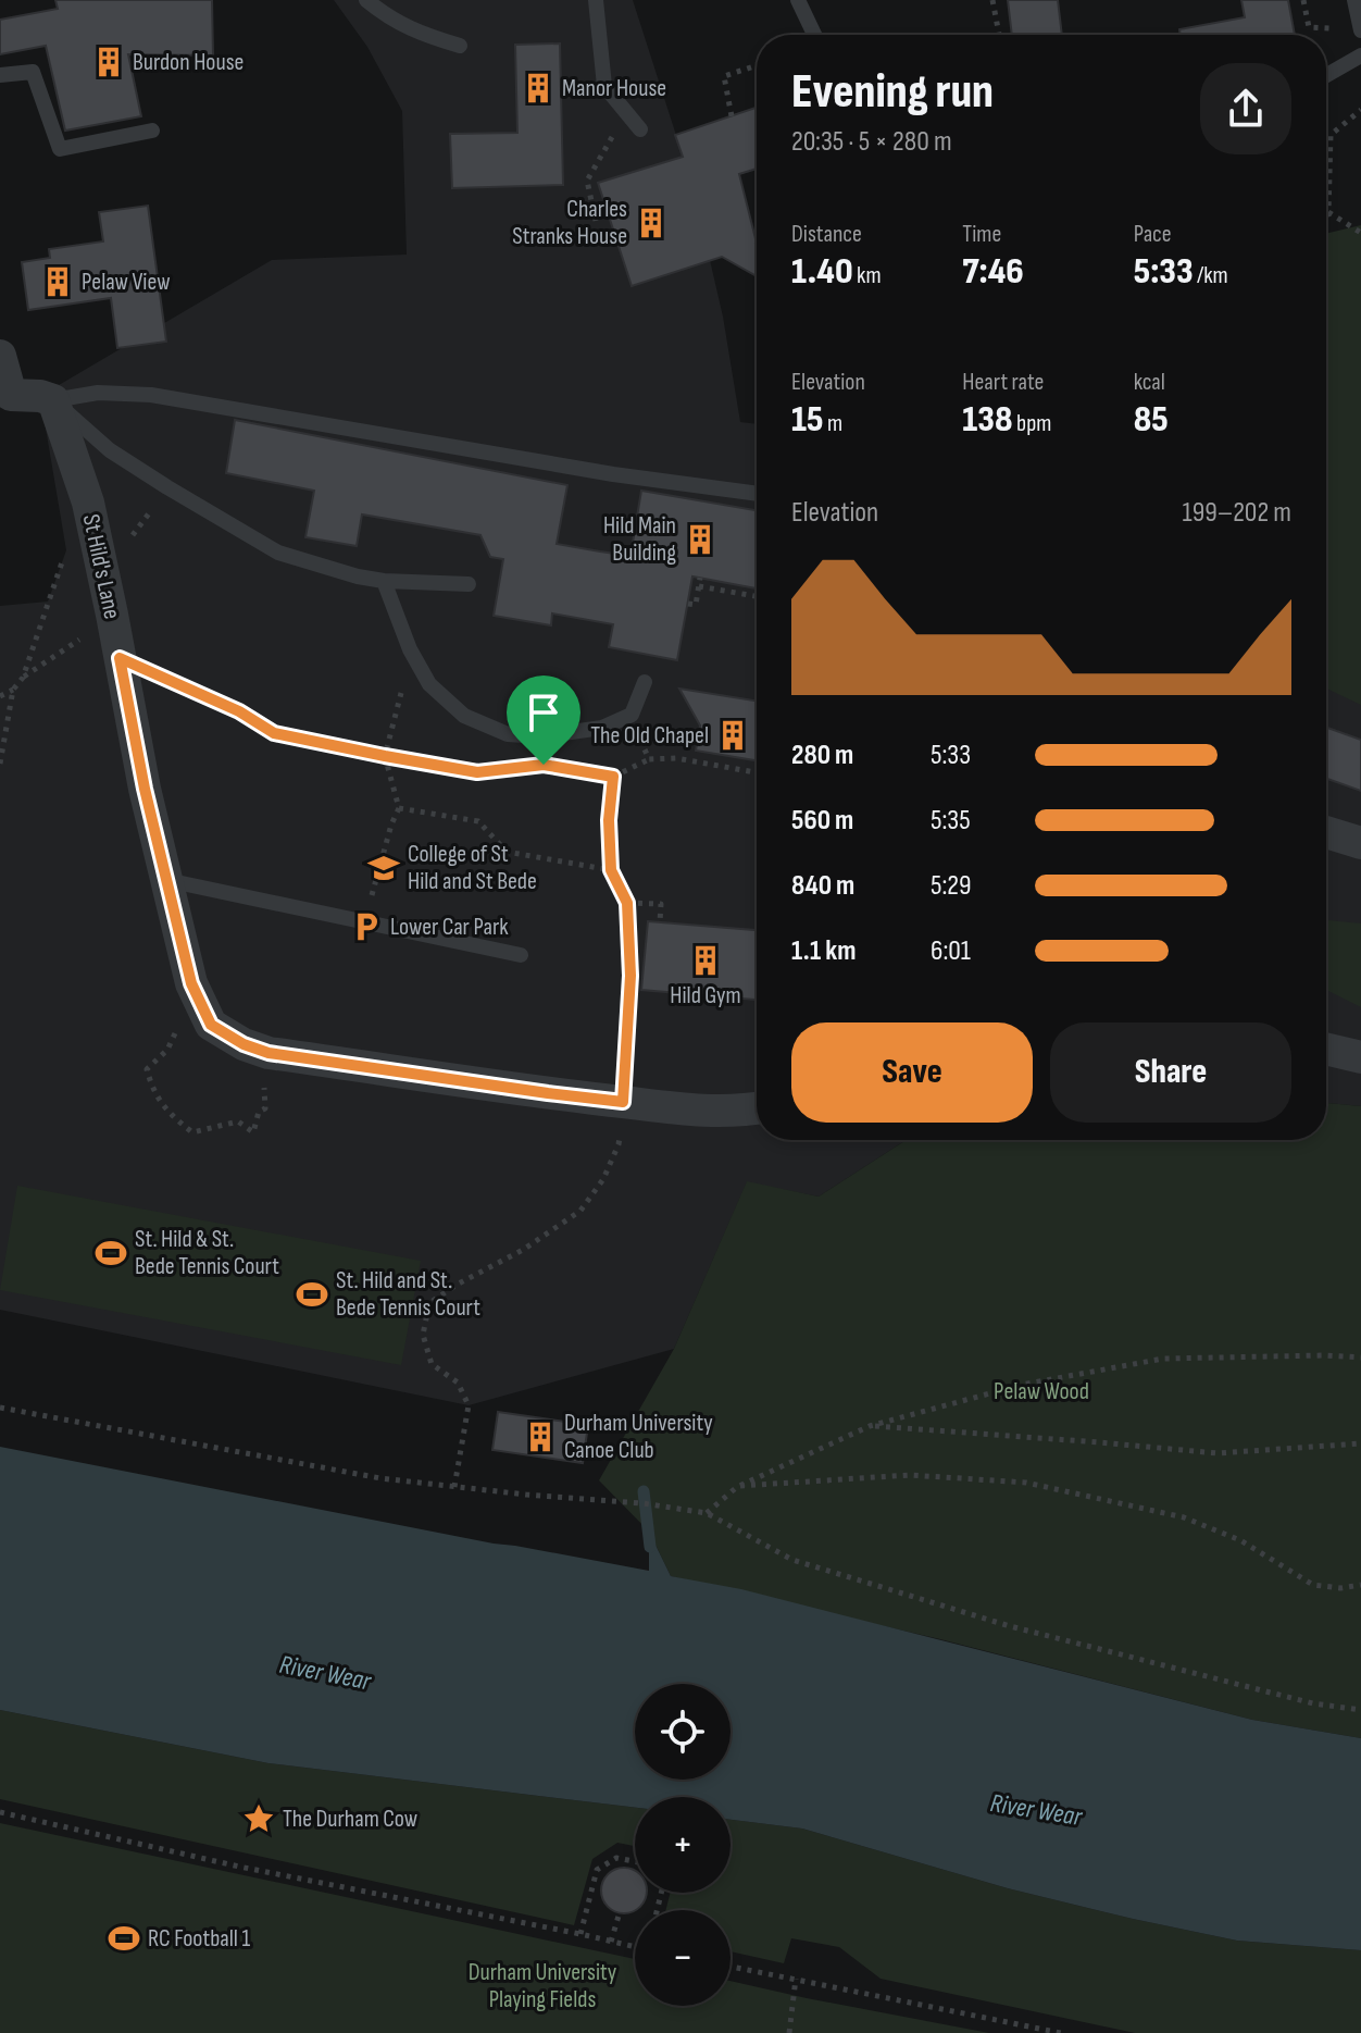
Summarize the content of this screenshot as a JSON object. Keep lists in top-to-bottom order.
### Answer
{
  "streets": {
    "street": ["St Hild's Lane"]
  },
  "water": ["River Wear"],
  "parks": ["Pelaw Wood", "Durham University Playing Fields"],
  "places": {
    "building": [
      "Burdon House",
      "Manor House",
      "Charles Stranks House",
      "Pelaw View",
      "Hild Main Building",
      "The Old Chapel",
      "Hild Gym",
      "Durham University Canoe Club"
    ],
    "school or university": ["College of St Hild and St Bede"],
    "parking": ["Lower Car Park"],
    "sports": ["St. Hild & St. Bede Tennis Court", "St. Hild and St. Bede Tennis Court", "RC Football 1"],
    "place": ["The Durham Cow"]
  },
  "page": {
    "heading": ["Evening run", "20:35 · 5 × 280 m"],
    "stats": [
      ["Distance", "1.40 km"],
      ["Time", "7:46"],
      ["Pace", "5:33 /km"],
      ["Elevation", "15 m"],
      ["Heart rate", "138 bpm"],
      ["kcal", "85"]
    ],
    "chart": ["Elevation", "199–202 m"],
    "list": [
      {
        "name": "280 m",
        "note": "5:33"
      },
      {
        "name": "560 m",
        "note": "5:35"
      },
      {
        "name": "840 m",
        "note": "5:29"
      },
      {
        "name": "1.1 km",
        "note": "6:01"
      }
    ],
    "buttons": ["Save", "Share"],
    "map_buttons": ["+", "−"]
  }
}
